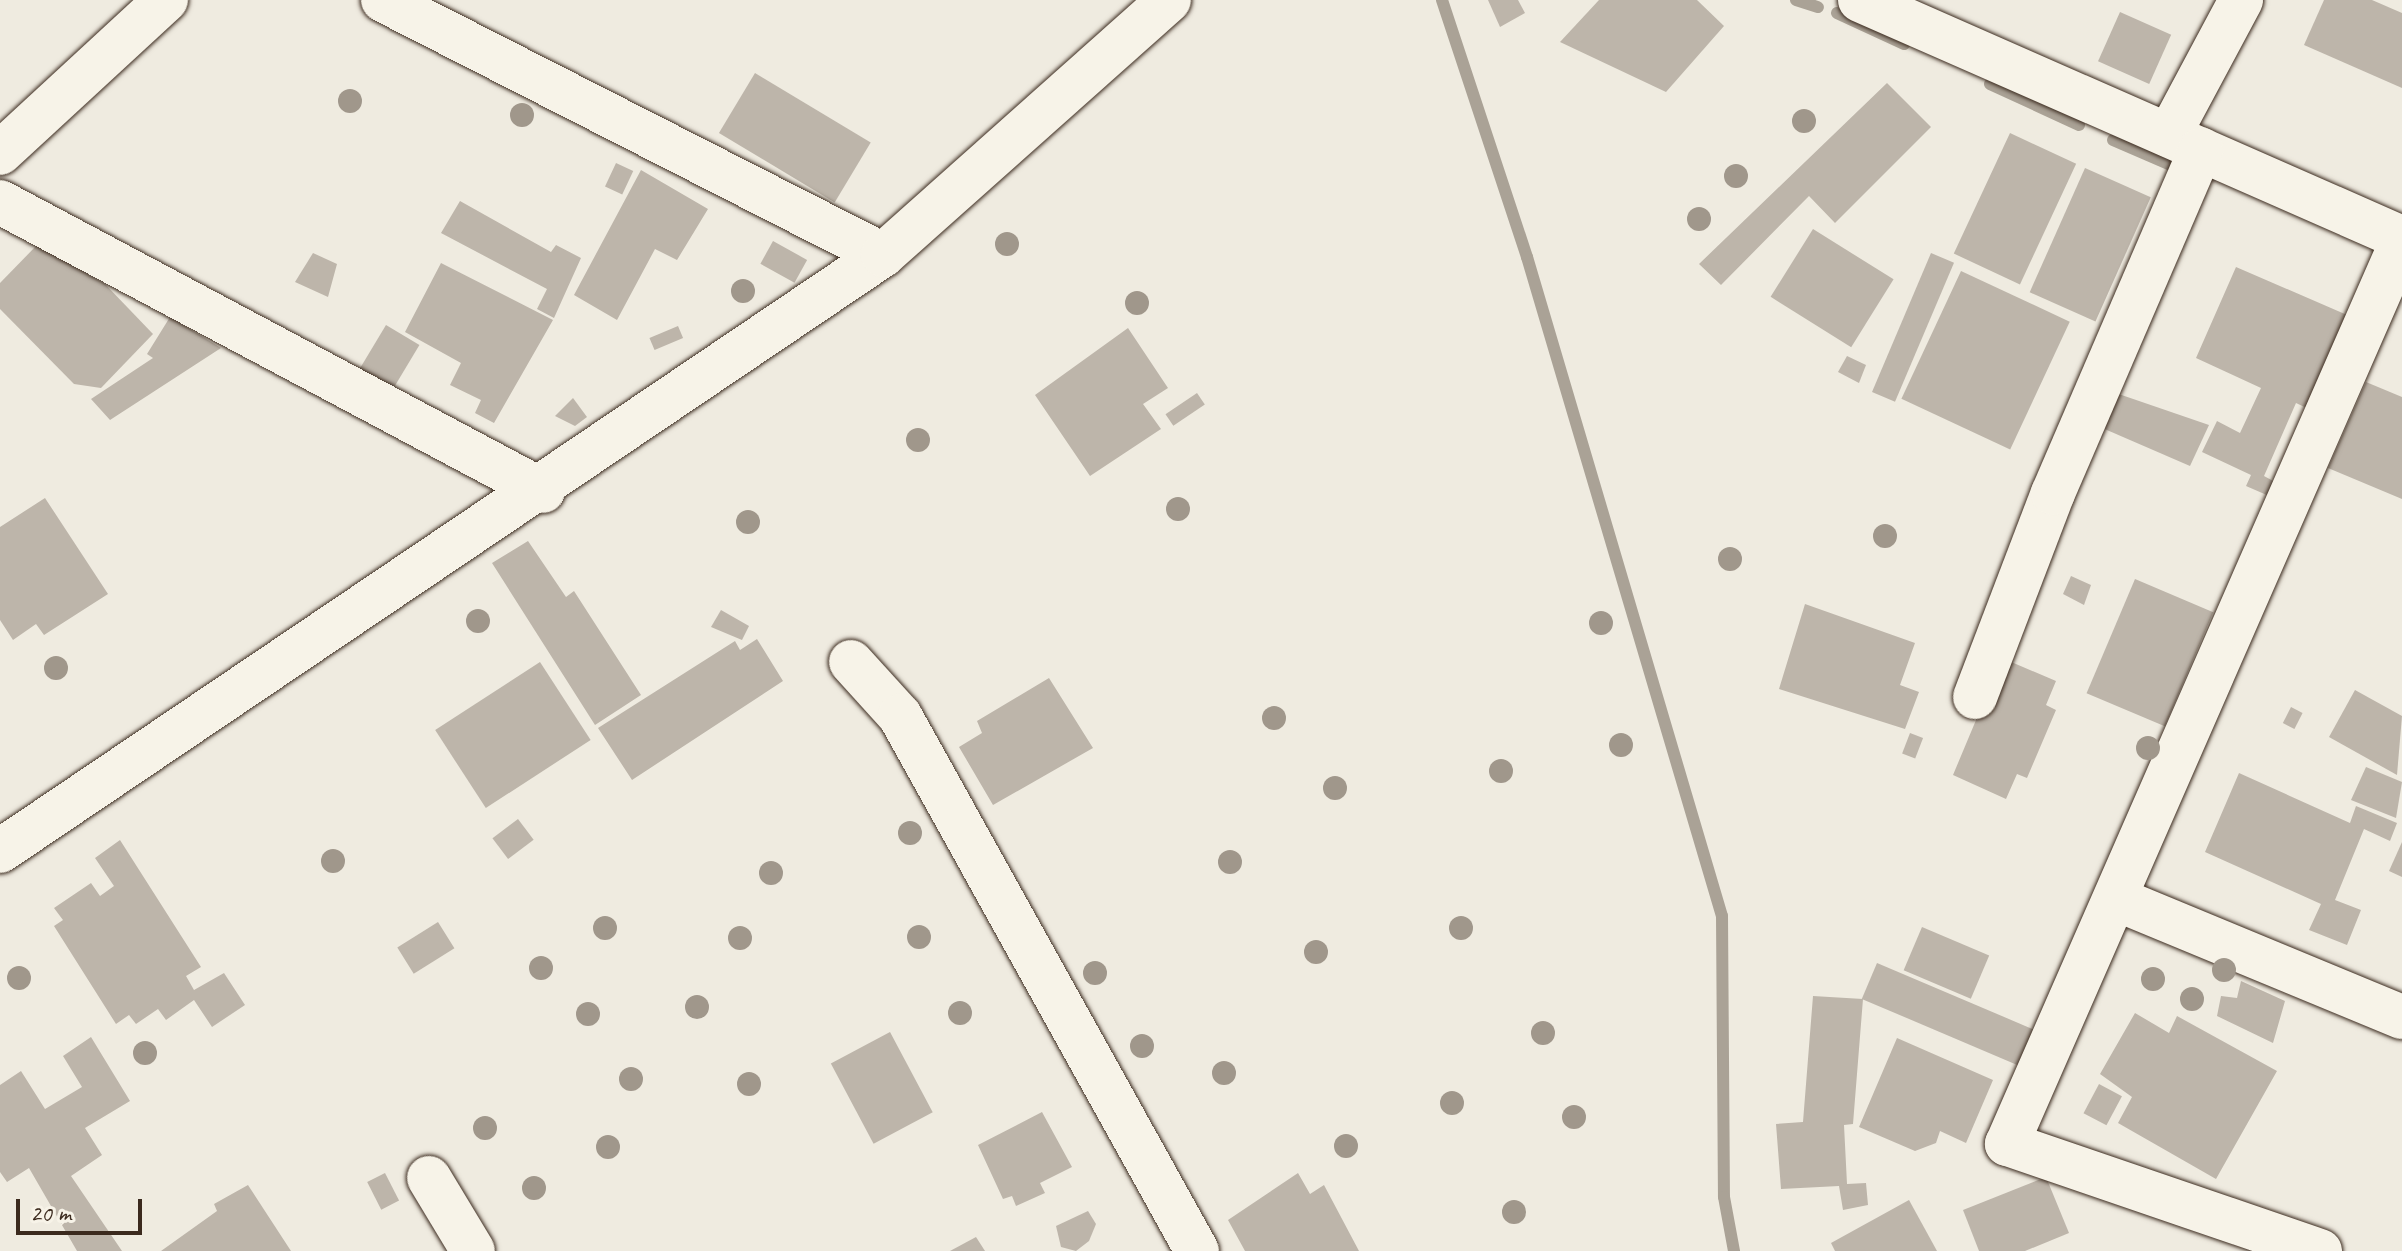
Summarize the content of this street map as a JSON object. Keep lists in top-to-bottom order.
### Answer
{
  "scale_bar": "20 m"
}
